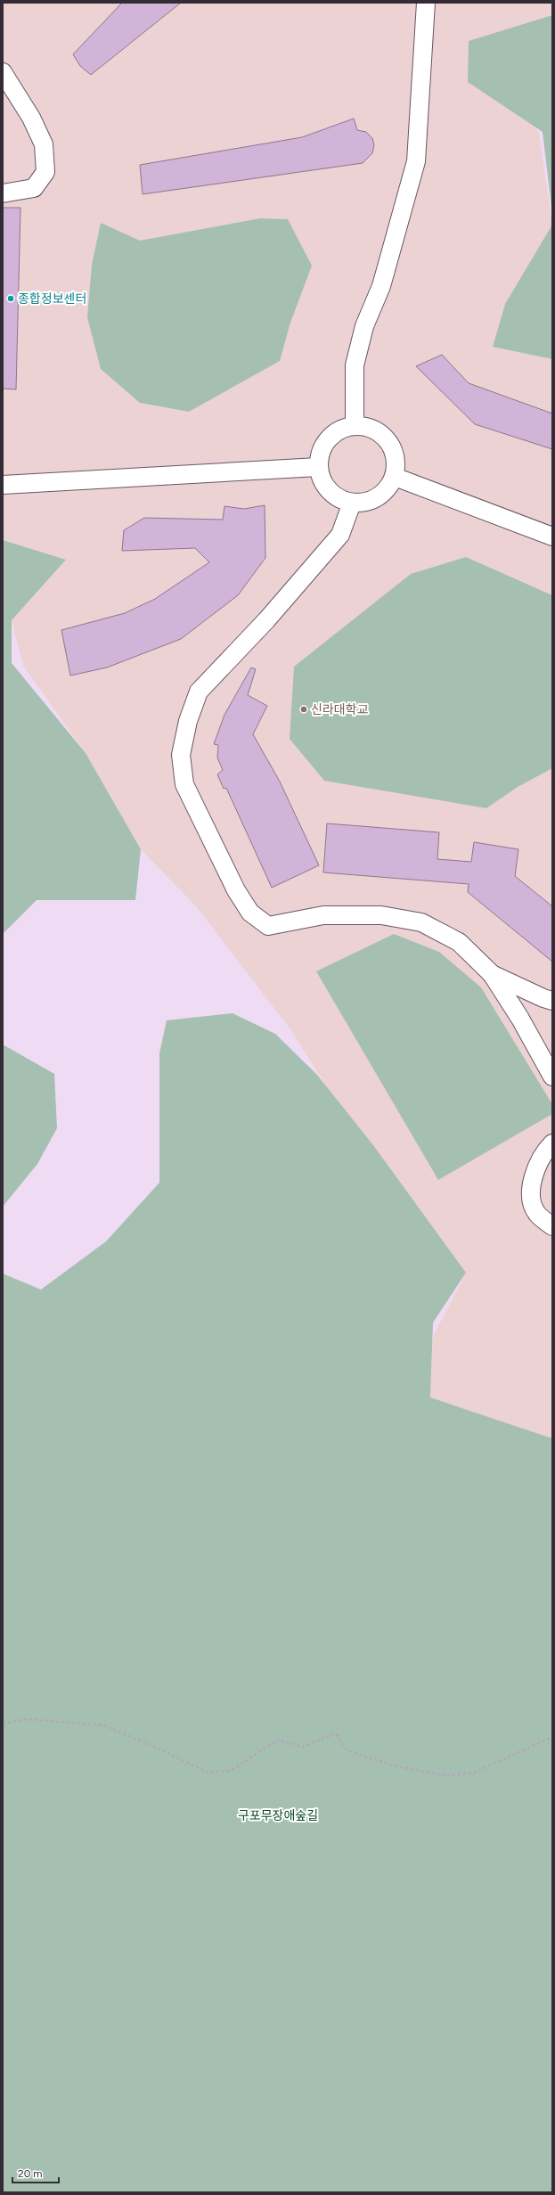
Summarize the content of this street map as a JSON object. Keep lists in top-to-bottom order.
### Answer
{
  "parks": ["구포무장애숲길"],
  "places": ["종합정보센터", "신라대학교"],
  "scale_bar": "20 m"
}
